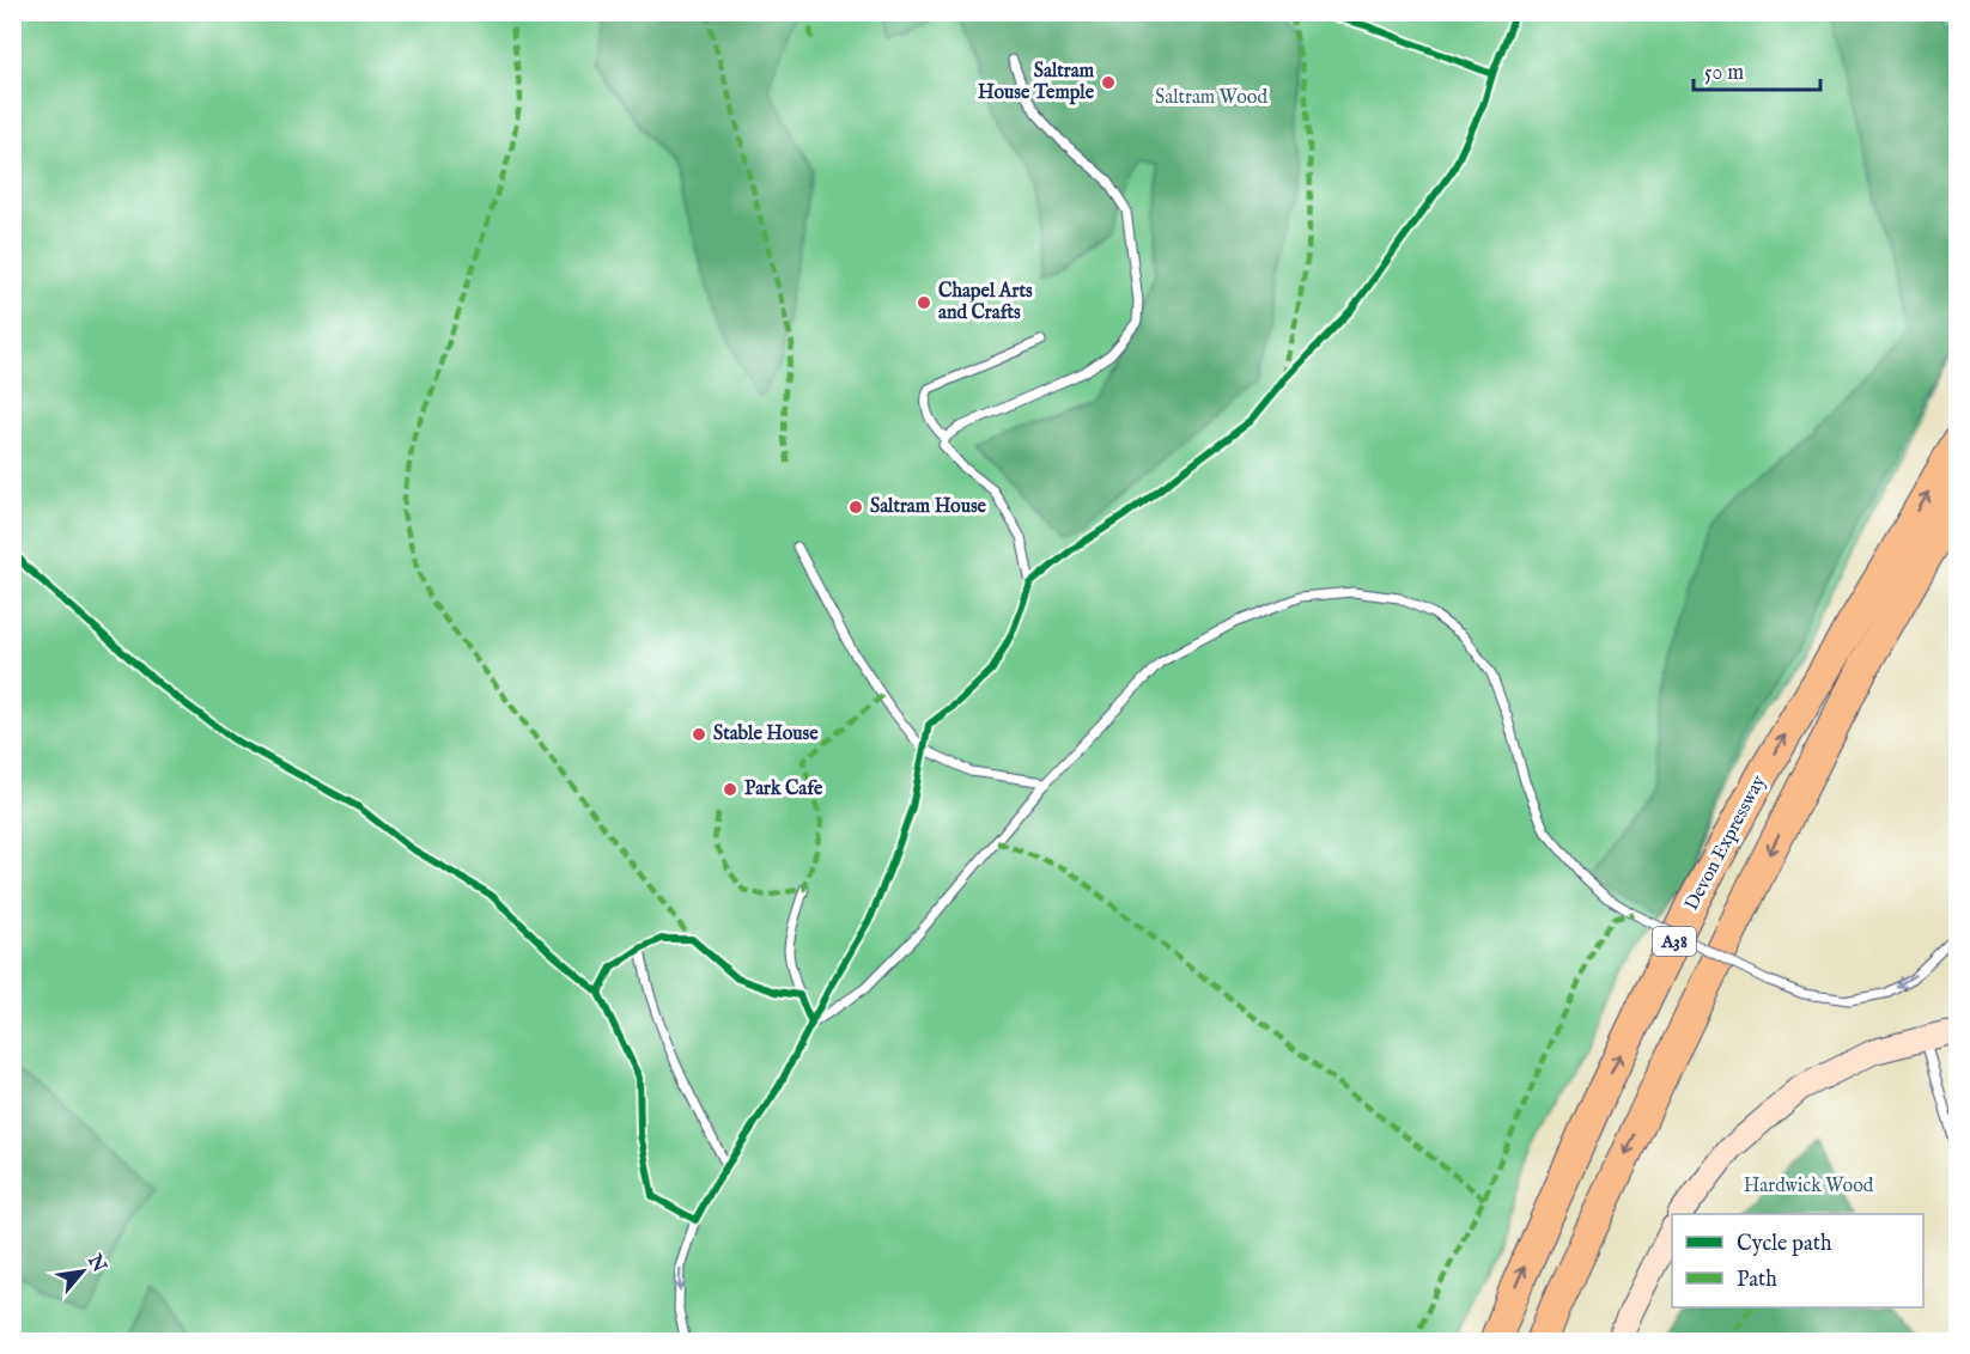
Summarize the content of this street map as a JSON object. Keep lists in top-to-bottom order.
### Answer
{
  "streets": {
    "highway": ["Devon Expressway", "A38"]
  },
  "parks": ["Saltram Wood", "Hardwick Wood"],
  "places": [
    "Saltram House Temple",
    "Chapel Arts and Crafts",
    "Saltram House",
    "Stable House",
    "Park Cafe"
  ],
  "legend": ["Cycle path", "Path"],
  "scale_bar": "50 m",
  "north": "top right"
}
